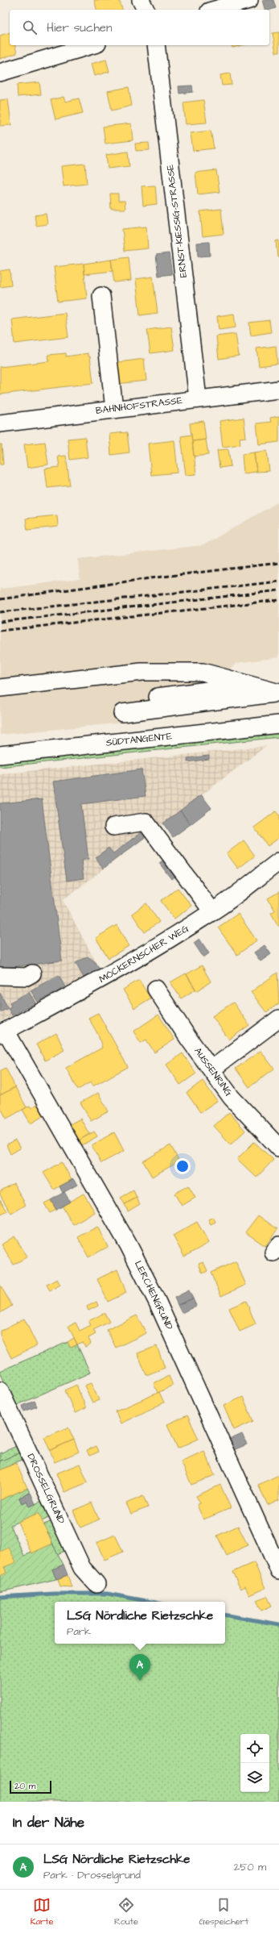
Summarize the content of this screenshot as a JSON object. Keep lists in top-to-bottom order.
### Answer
{
  "streets": {
    "street": [
      "ERNST-KIESSIG-STRASSE",
      "BAHNHOFSTRASSE",
      "SÜDTANGENTE",
      "MÖCKERNSCHER WEG",
      "AUSSENRING",
      "LERCHENGRUND",
      "DROSSELGRUND"
    ]
  },
  "crossings": [
    ["ERNST-KIESSIG-STRASSE", "BAHNHOFSTRASSE"],
    ["MÖCKERNSCHER WEG", "LERCHENGRUND"]
  ],
  "scale_bar": "20 m",
  "page": {
    "search": "Hier suchen",
    "popup": ["LSG Nördliche Rietzschke", "Park"],
    "pins": "A",
    "scale": "20 m",
    "heading": "In der Nähe",
    "list": [
      {
        "mark": "A",
        "name": "LSG Nördliche Rietzschke",
        "note": "Park · Drosselgrund",
        "value": "250 m"
      }
    ],
    "nav": ["Karte", "Route", "Gespeichert"]
  }
}
